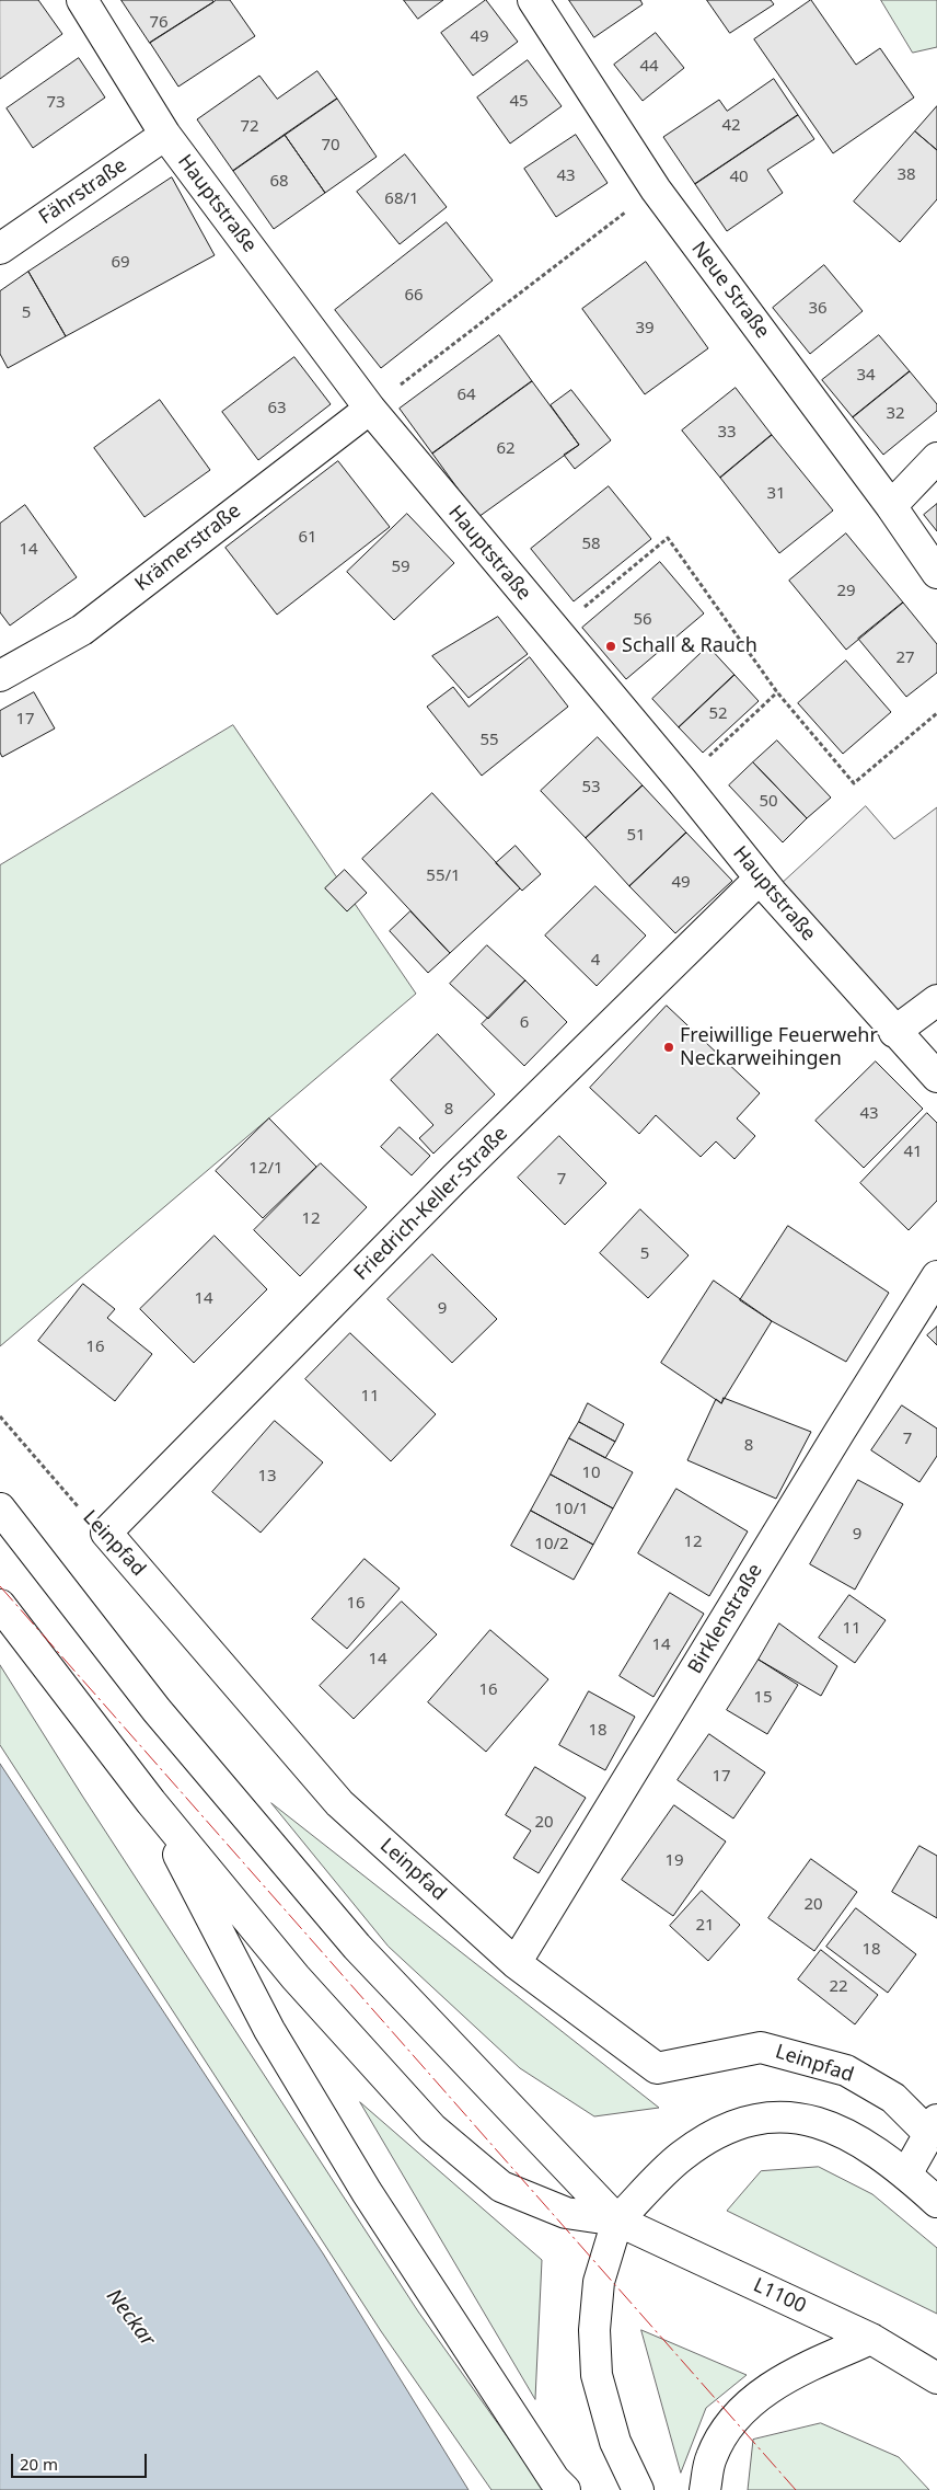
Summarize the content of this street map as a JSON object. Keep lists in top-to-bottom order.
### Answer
{
  "streets": {
    "street": [
      "Fährstraße",
      "Hauptstraße",
      "Neue Straße",
      "Krämerstraße",
      "Friedrich-Keller-Straße",
      "Leinpfad",
      "Birklenstraße",
      "L1100"
    ]
  },
  "crossings": [
    ["Fährstraße", "Hauptstraße"],
    ["Hauptstraße", "Krämerstraße"],
    ["Hauptstraße", "Friedrich-Keller-Straße"],
    ["Friedrich-Keller-Straße", "Leinpfad"],
    ["Leinpfad", "Birklenstraße"]
  ],
  "water": ["Neckar"],
  "places": ["Schall & Rauch", "Freiwillige Feuerwehr Neckarweihingen"],
  "house_numbers": [
    "76",
    "49",
    "44",
    "45",
    "73",
    "42",
    "72",
    "70",
    "38",
    "43",
    "40",
    "68",
    "68/1",
    "69",
    "66",
    "36",
    "5",
    "39",
    "34",
    "64",
    "63",
    "32",
    "33",
    "62",
    "31",
    "61",
    "58",
    "14",
    "59",
    "29",
    "56",
    "27",
    "52",
    "17",
    "55",
    "53",
    "50",
    "51",
    "55/1",
    "49",
    "4",
    "6",
    "8",
    "43",
    "41",
    "12/1",
    "7",
    "12",
    "5",
    "14",
    "9",
    "16",
    "11",
    "7",
    "8",
    "10",
    "13",
    "10/1",
    "9",
    "12",
    "10/2",
    "16",
    "11",
    "14",
    "14",
    "16",
    "15",
    "18",
    "17",
    "20",
    "19",
    "20",
    "21",
    "18",
    "22"
  ],
  "scale_bar": "20 m"
}
